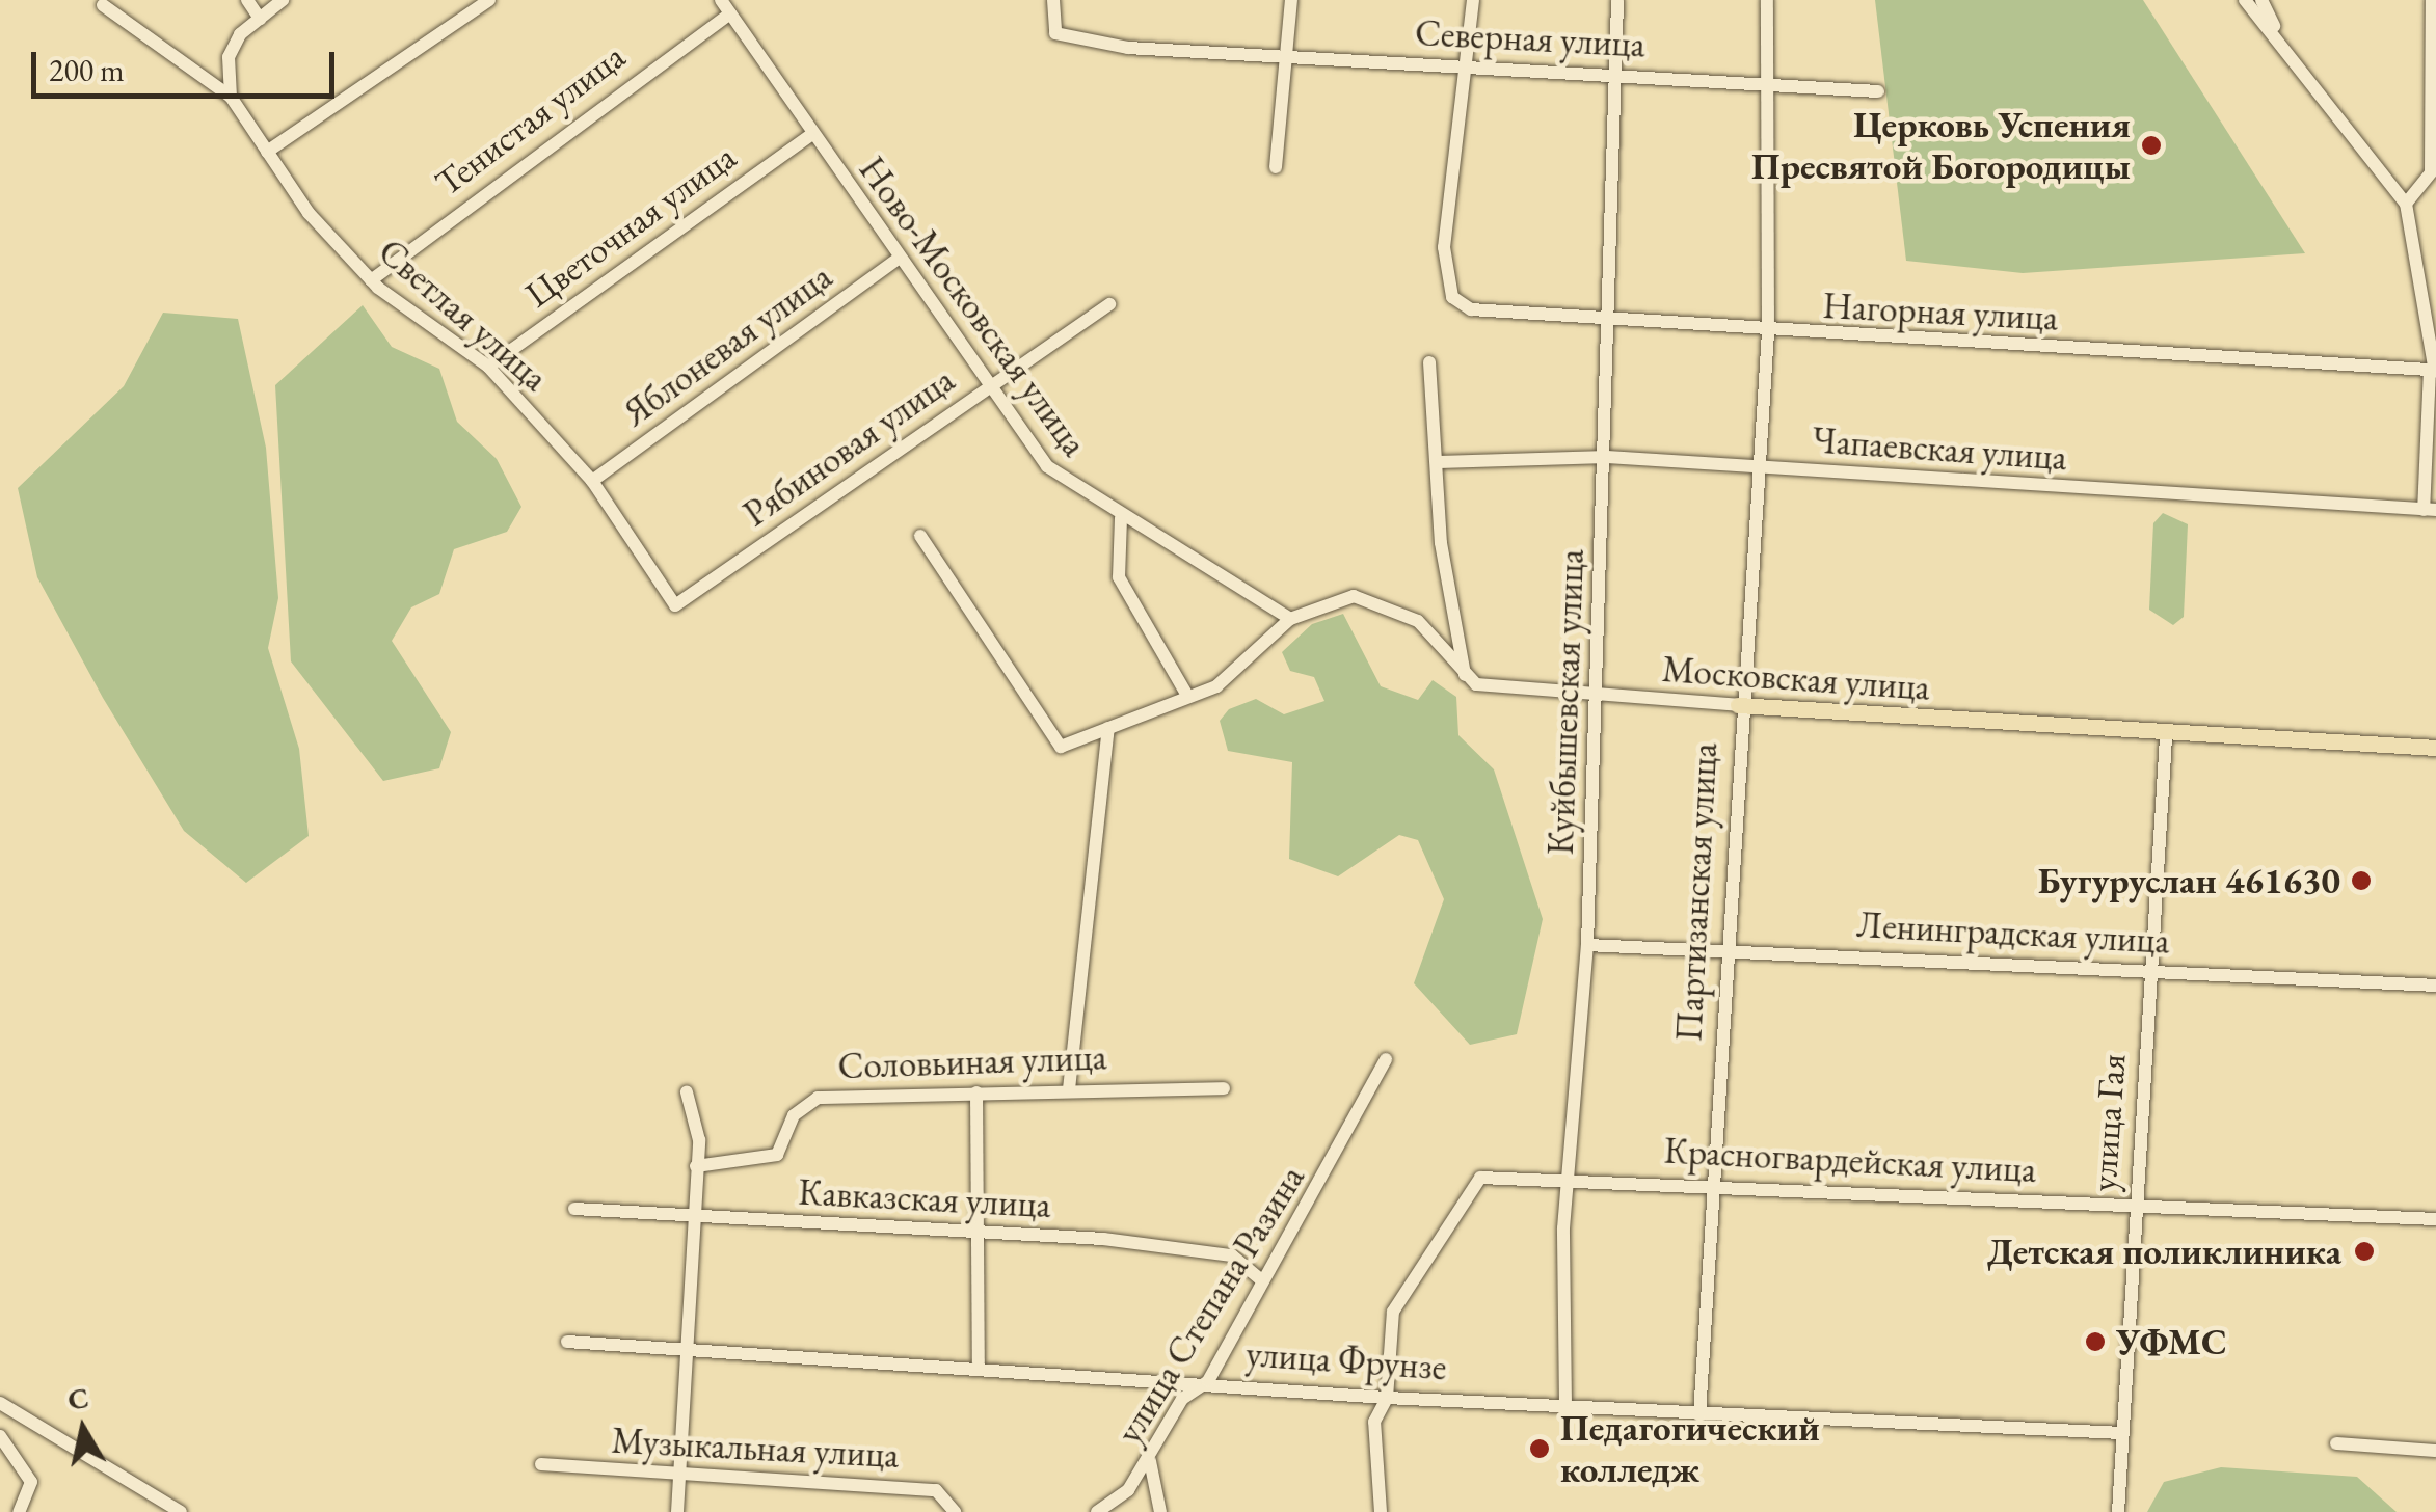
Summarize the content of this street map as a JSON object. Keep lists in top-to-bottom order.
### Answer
{
  "streets": {
    "main road": ["Московская улица"],
    "street": [
      "Северная улица",
      "Тенистая улица",
      "Цветочная улица",
      "Ново-Московская улица",
      "Нагорная улица",
      "Светлая улица",
      "Яблоневая улица",
      "Рябиновая улица",
      "Чапаевская улица",
      "Куйбышевская улица",
      "Партизанская улица",
      "Ленинградская улица",
      "Соловьиная улица",
      "улица Гая",
      "Красногвардейская улица",
      "Кавказская улица",
      "улица Степана Разина",
      "улица Фрунзе",
      "Музыкальная улица"
    ]
  },
  "crossings": [
    ["Северная улица", "Нагорная улица"],
    ["Северная улица", "Куйбышевская улица"],
    ["Северная улица", "Партизанская улица"],
    ["Тенистая улица", "Ново-Московская улица"],
    ["Тенистая улица", "Светлая улица"],
    ["Цветочная улица", "Ново-Московская улица"],
    ["Цветочная улица", "Светлая улица"],
    ["Ново-Московская улица", "Яблоневая улица"],
    ["Ново-Московская улица", "Рябиновая улица"],
    ["Ново-Московская улица", "Московская улица"],
    ["Нагорная улица", "Куйбышевская улица"],
    ["Нагорная улица", "Партизанская улица"],
    ["Светлая улица", "Яблоневая улица"],
    ["Светлая улица", "Рябиновая улица"],
    ["Чапаевская улица", "Куйбышевская улица"],
    ["Чапаевская улица", "Партизанская улица"],
    ["Московская улица", "Куйбышевская улица"],
    ["Московская улица", "Партизанская улица"],
    ["Московская улица", "улица Гая"],
    ["Куйбышевская улица", "Ленинградская улица"],
    ["Куйбышевская улица", "Красногвардейская улица"],
    ["Куйбышевская улица", "улица Фрунзе"],
    ["Партизанская улица", "Ленинградская улица"],
    ["Партизанская улица", "Красногвардейская улица"],
    ["Партизанская улица", "улица Фрунзе"],
    ["Ленинградская улица", "улица Гая"],
    ["улица Гая", "Красногвардейская улица"],
    ["улица Гая", "улица Фрунзе"],
    ["Красногвардейская улица", "улица Фрунзе"],
    ["Кавказская улица", "улица Степана Разина"],
    ["улица Степана Разина", "улица Фрунзе"]
  ],
  "places": [
    "Церковь Успения Пресвятой Богородицы",
    "Бугуруслан 461630",
    "Детская поликлиника",
    "УФМС",
    "Педагогический колледж"
  ],
  "scale_bar": "200 m",
  "north": "top"
}
